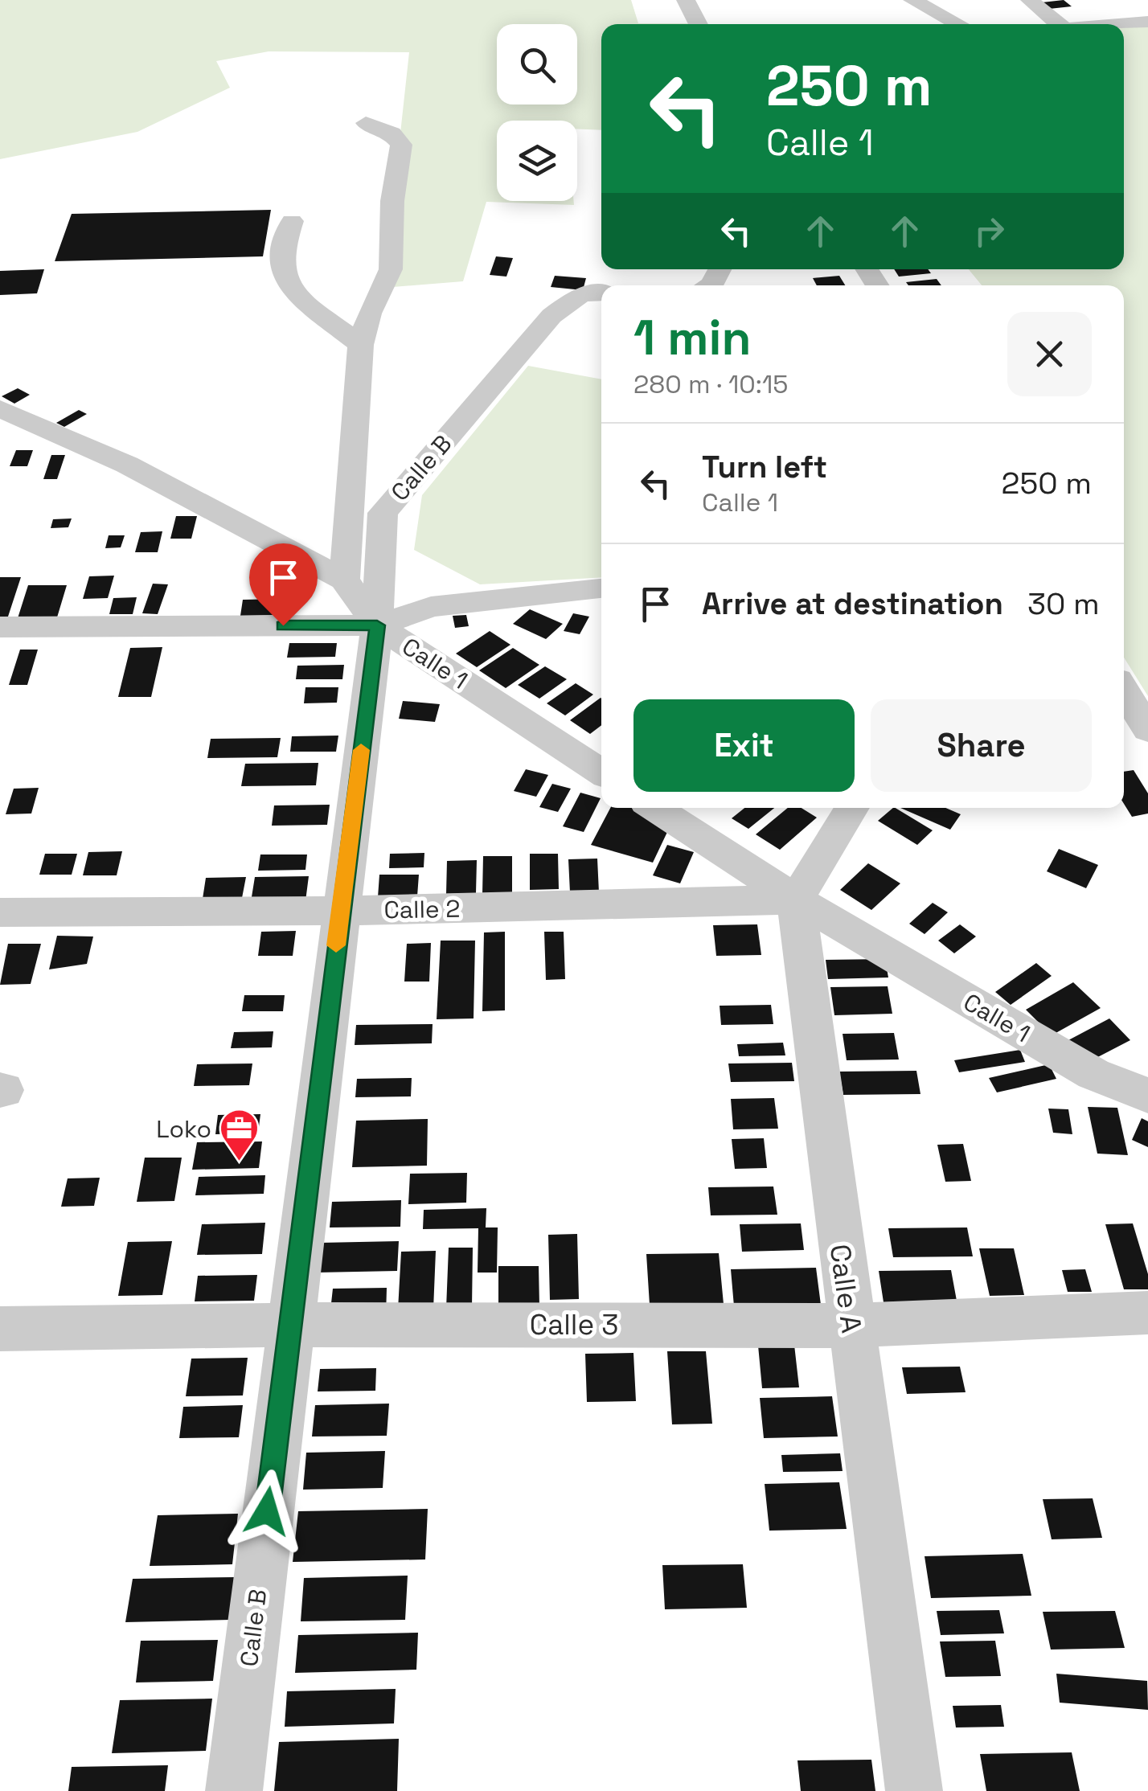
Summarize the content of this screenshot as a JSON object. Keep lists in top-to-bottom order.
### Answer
{
  "streets": {
    "street": [
      "Calle B",
      "Calle 1",
      "Calle 2",
      "Calle A",
      "Calle 3"
    ]
  },
  "crossings": [
    ["Calle B", "Calle 1"],
    ["Calle B", "Calle 2"],
    ["Calle B", "Calle 3"],
    ["Calle 1", "Calle 2"],
    ["Calle 1", "Calle A"],
    ["Calle 2", "Calle A"],
    ["Calle A", "Calle 3"]
  ],
  "places": {
    "office": ["Loko"]
  },
  "page": {
    "turn": ["250 m", "Calle 1"],
    "heading": ["1 min", "280 m · 10:15"],
    "list": [
      {
        "name": "Turn left",
        "note": "Calle 1",
        "value": "250 m"
      },
      {
        "name": "Arrive at destination",
        "value": "30 m"
      }
    ],
    "buttons": ["Exit", "Share"]
  }
}
